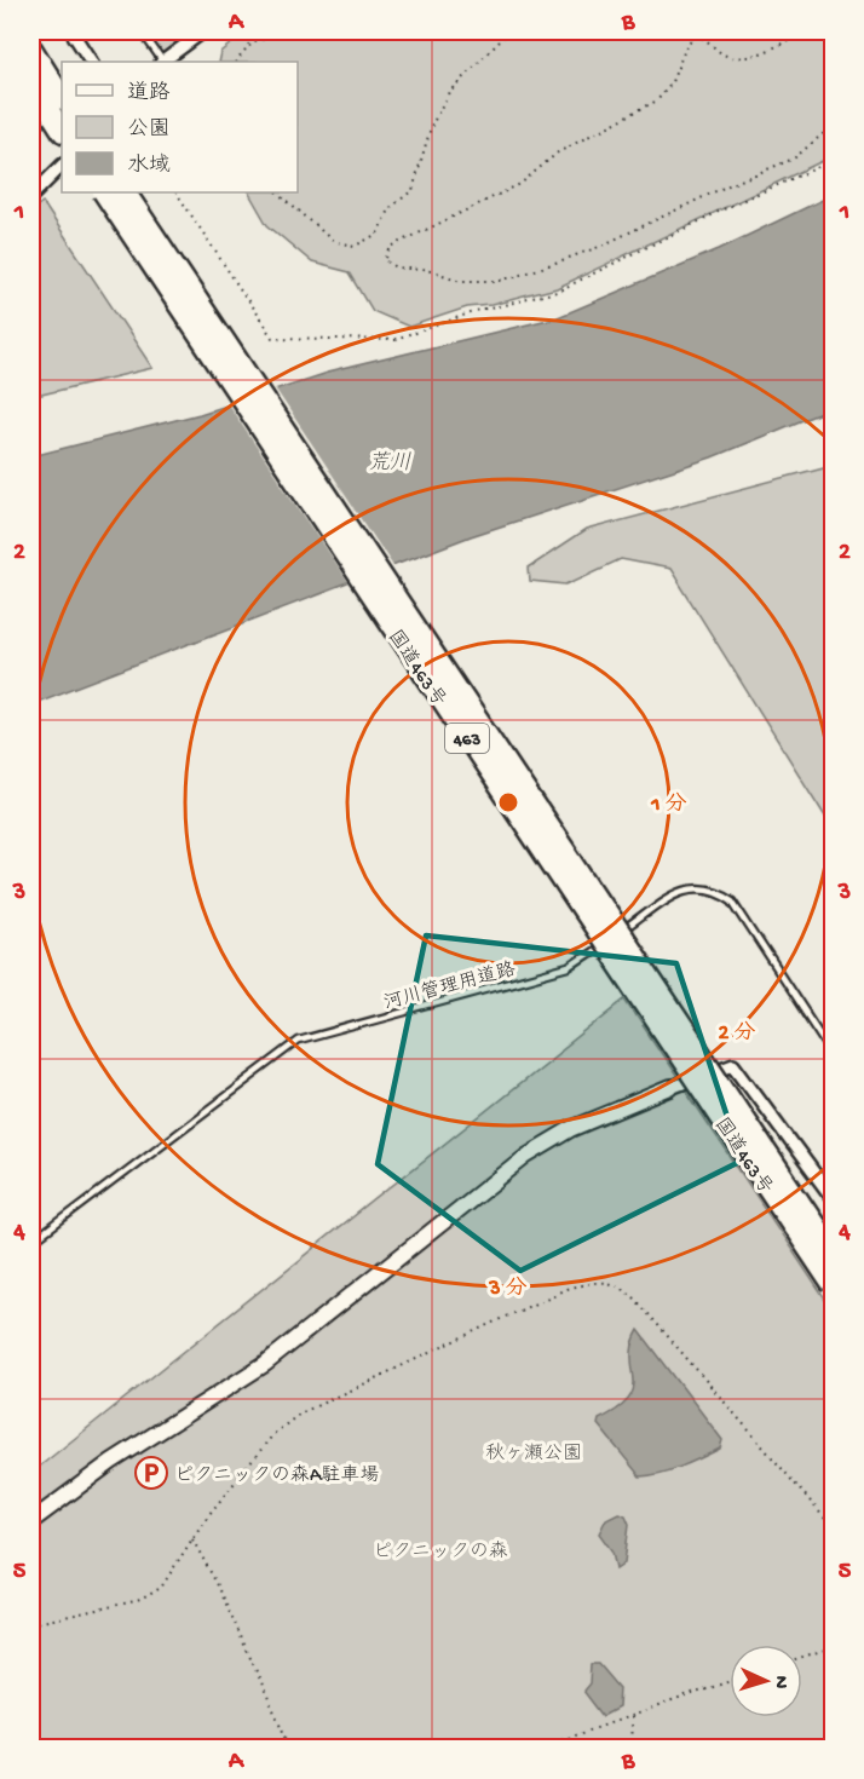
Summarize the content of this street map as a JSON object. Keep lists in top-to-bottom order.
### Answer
{
  "streets": {
    "highway": ["国道463号", "463"],
    "lane": ["河川管理用道路"]
  },
  "water": ["荒川"],
  "parks": ["秋ヶ瀬公園", "ピクニックの森"],
  "places": {
    "parking": ["ピクニックの森A駐車場"]
  },
  "legend": ["道路", "公園", "水域"],
  "north": "right",
  "grid": {
    "columns": ["A", "B"],
    "rows": [
      "1",
      "2",
      "3",
      "4",
      "5"
    ]
  },
  "rings": ["1 分", "2 分", "3 分"]
}
